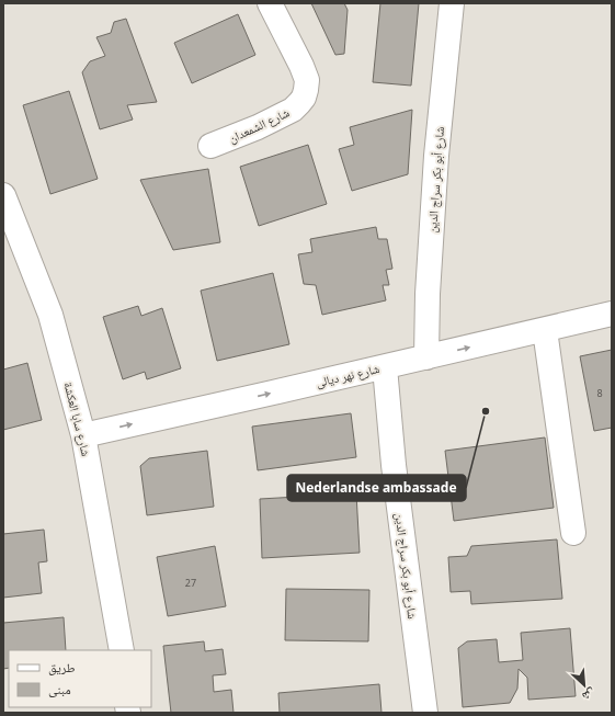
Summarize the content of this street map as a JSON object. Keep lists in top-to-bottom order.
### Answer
{
  "streets": {
    "street": [
      "شارع الشمعدان",
      "شارع أبو بكر سراج الدين",
      "شارع نهر ديالى",
      "شارع سابا العكشة"
    ]
  },
  "crossings": [
    ["شارع أبو بكر سراج الدين", "شارع نهر ديالى"],
    ["شارع نهر ديالى", "شارع سابا العكشة"]
  ],
  "one_way": ["شارع نهر ديالى"],
  "places": ["Nederlandse ambassade"],
  "house_numbers": ["8", "27"],
  "legend": ["طريق", "مبنى"],
  "north": "bottom right"
}
